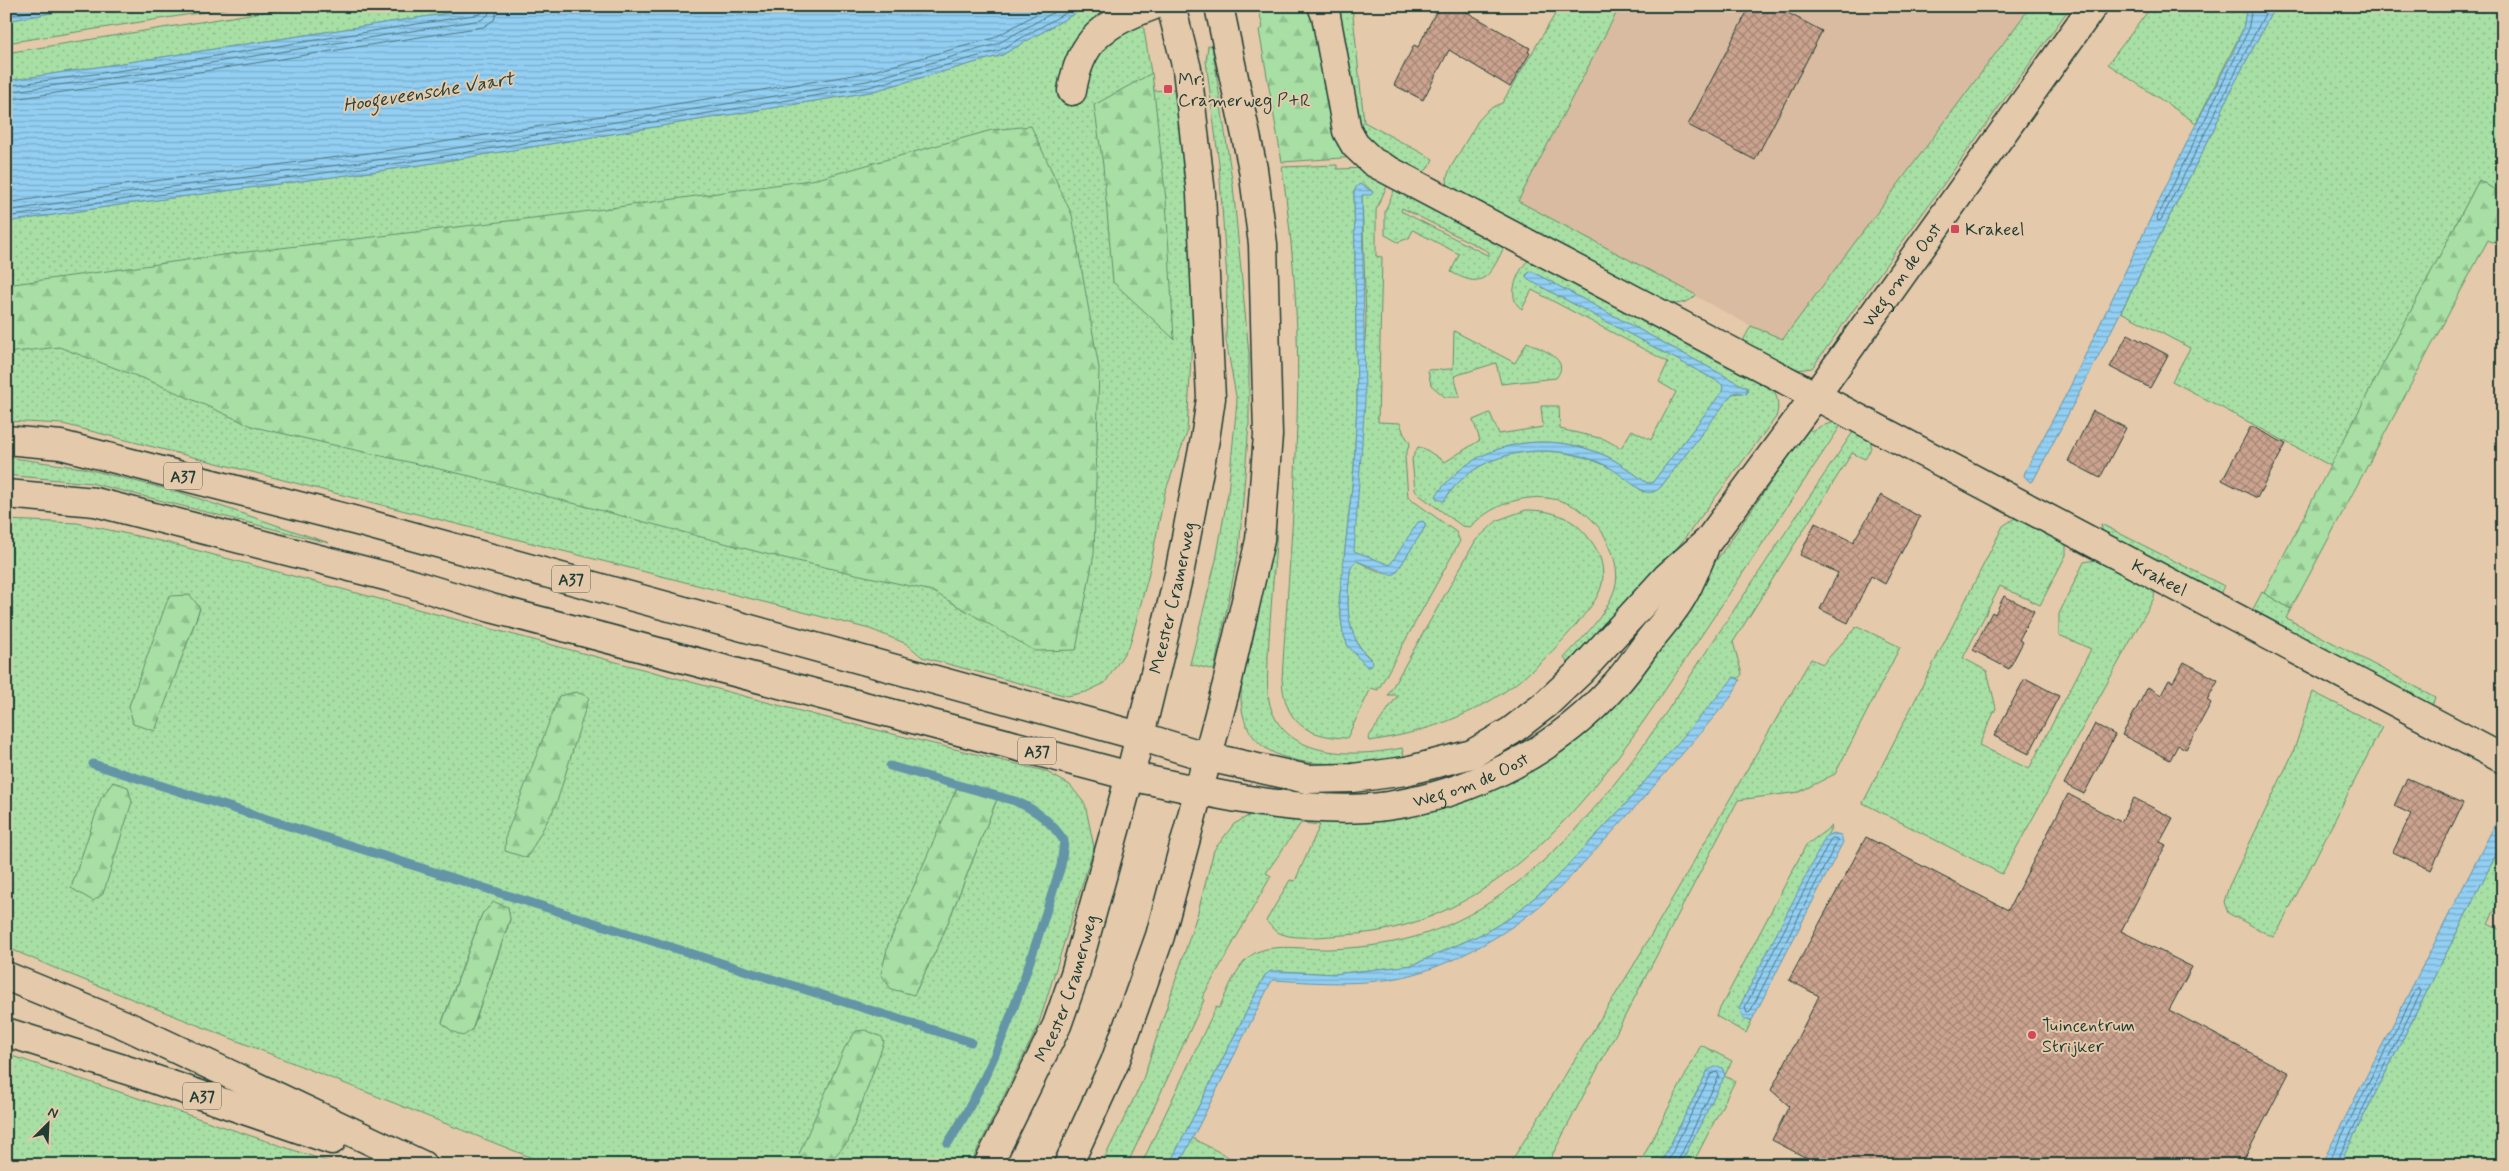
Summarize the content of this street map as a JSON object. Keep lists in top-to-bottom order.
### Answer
{
  "streets": {
    "main road": [
      "Weg om de Oost",
      "A37",
      "Krakeel",
      "Meester Cramerweg"
    ]
  },
  "crossings": [
    ["Weg om de Oost", "A37"],
    ["Weg om de Oost", "Krakeel"],
    ["Weg om de Oost", "Meester Cramerweg"],
    ["A37", "Meester Cramerweg"]
  ],
  "water": ["Hoogeveensche Vaart"],
  "places": {
    "transit": ["Mr. Cramerweg P+R", "Krakeel"],
    "other": ["Tuincentrum Strijker"]
  },
  "north": "top right"
}
